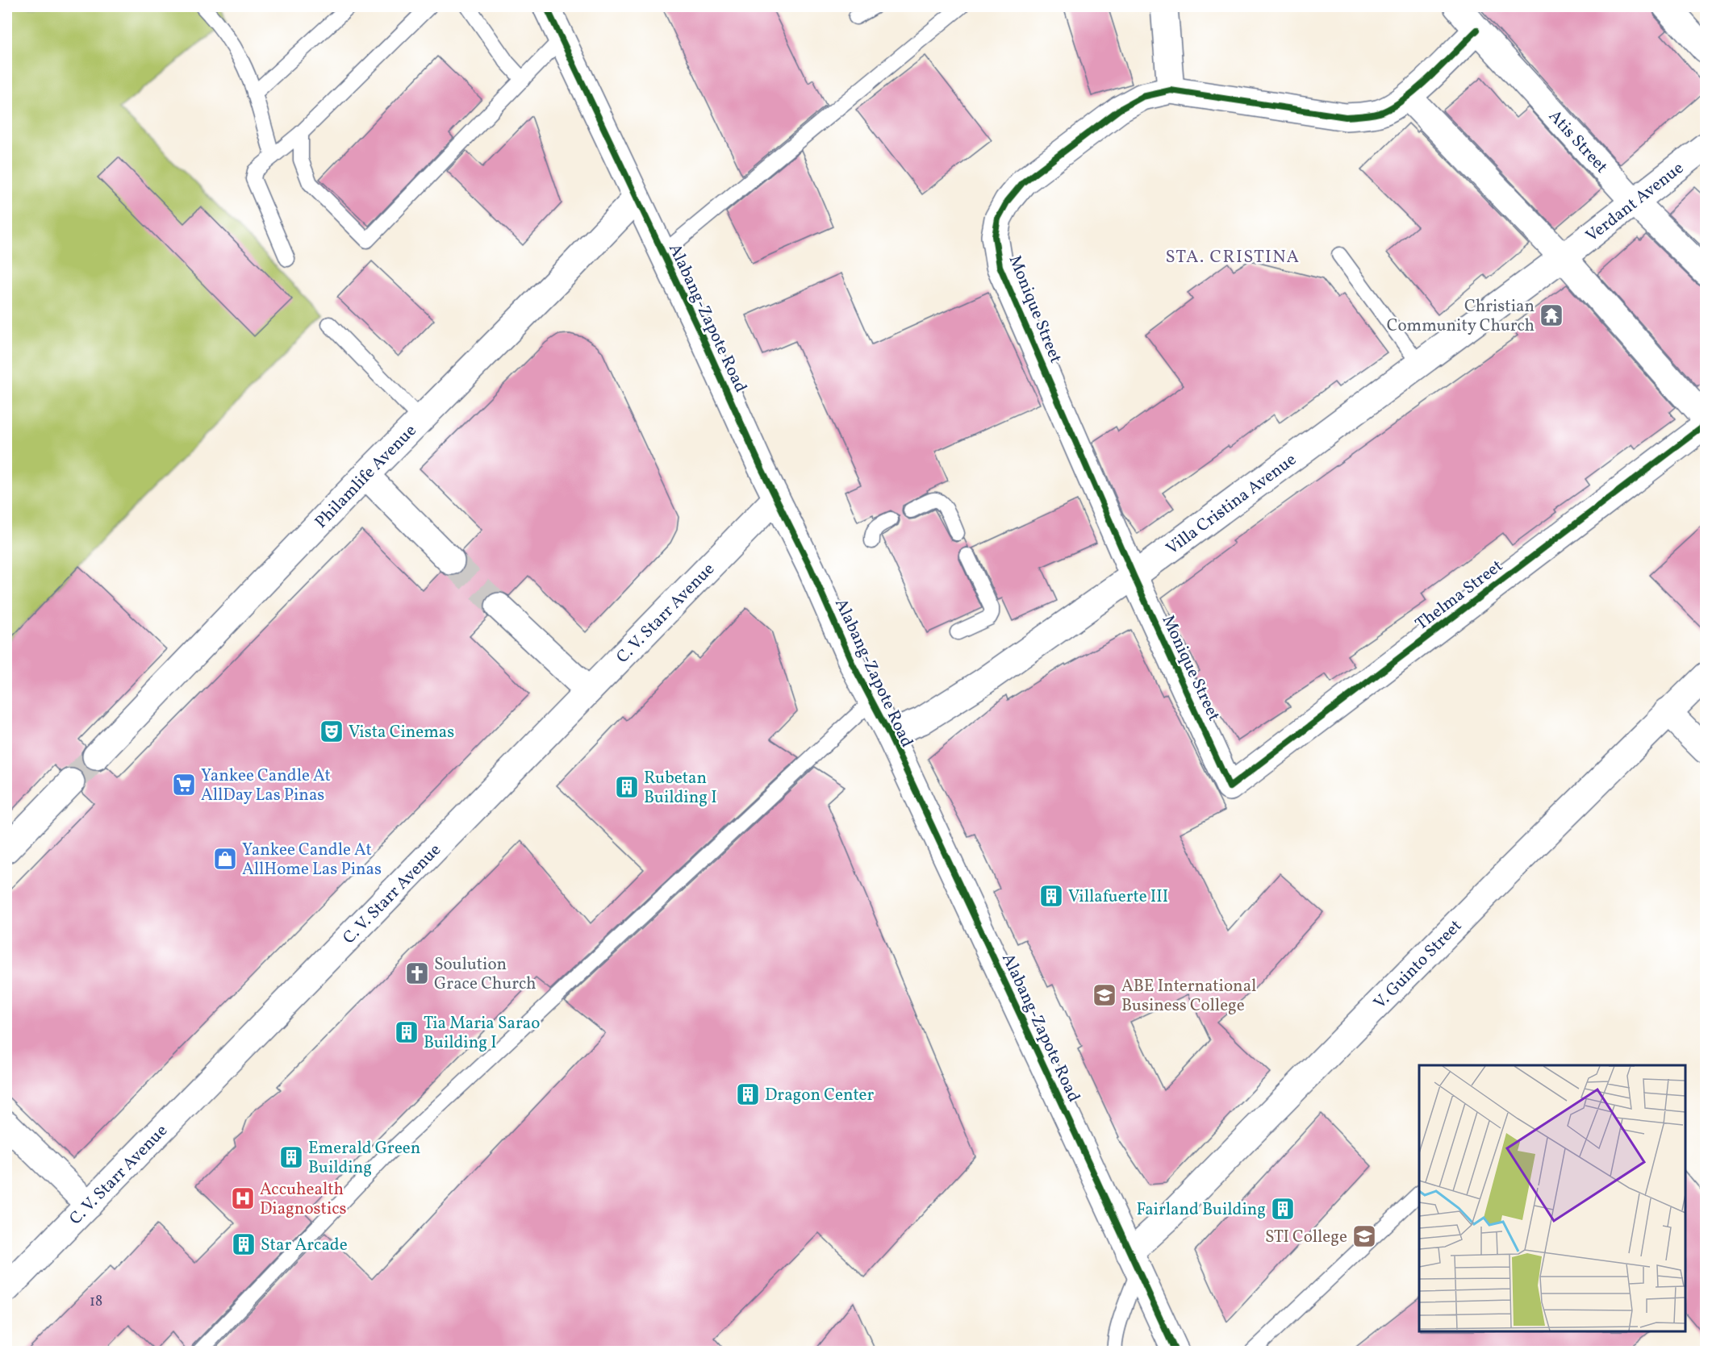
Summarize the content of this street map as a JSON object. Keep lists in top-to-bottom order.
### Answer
{
  "streets": {
    "main road": [
      "Atis Street",
      "Verdant Avenue",
      "Monique Street",
      "Alabang-Zapote Road",
      "Philamlife Avenue",
      "Villa Cristina Avenue",
      "Thelma Street",
      "C. V. Starr Avenue",
      "V. Guinto Street"
    ]
  },
  "crossings": [
    ["Atis Street", "Verdant Avenue"],
    ["Atis Street", "Monique Street"],
    ["Verdant Avenue", "Villa Cristina Avenue"],
    ["Monique Street", "Villa Cristina Avenue"],
    ["Monique Street", "Thelma Street"],
    ["Alabang-Zapote Road", "Philamlife Avenue"],
    ["Alabang-Zapote Road", "Villa Cristina Avenue"],
    ["Alabang-Zapote Road", "C. V. Starr Avenue"],
    ["Alabang-Zapote Road", "V. Guinto Street"]
  ],
  "districts": ["STA. CRISTINA"],
  "places": {
    "temple": ["Christian Community Church"],
    "theatre": ["Vista Cinemas"],
    "supermarket": ["Yankee Candle At AllDay Las Pinas"],
    "building": [
      "Rubetan Building I",
      "Villafuerte III",
      "Tia Maria Sarao Building I",
      "Dragon Center",
      "Emerald Green Building",
      "Fairland Building",
      "Star Arcade"
    ],
    "shop": ["Yankee Candle At AllHome Las Pinas"],
    "church": ["Soulution Grace Church"],
    "school or university": ["ABE International Business College", "STI College"],
    "hospital": ["Accuhealth Diagnostics"]
  },
  "house_numbers": ["18"]
}
